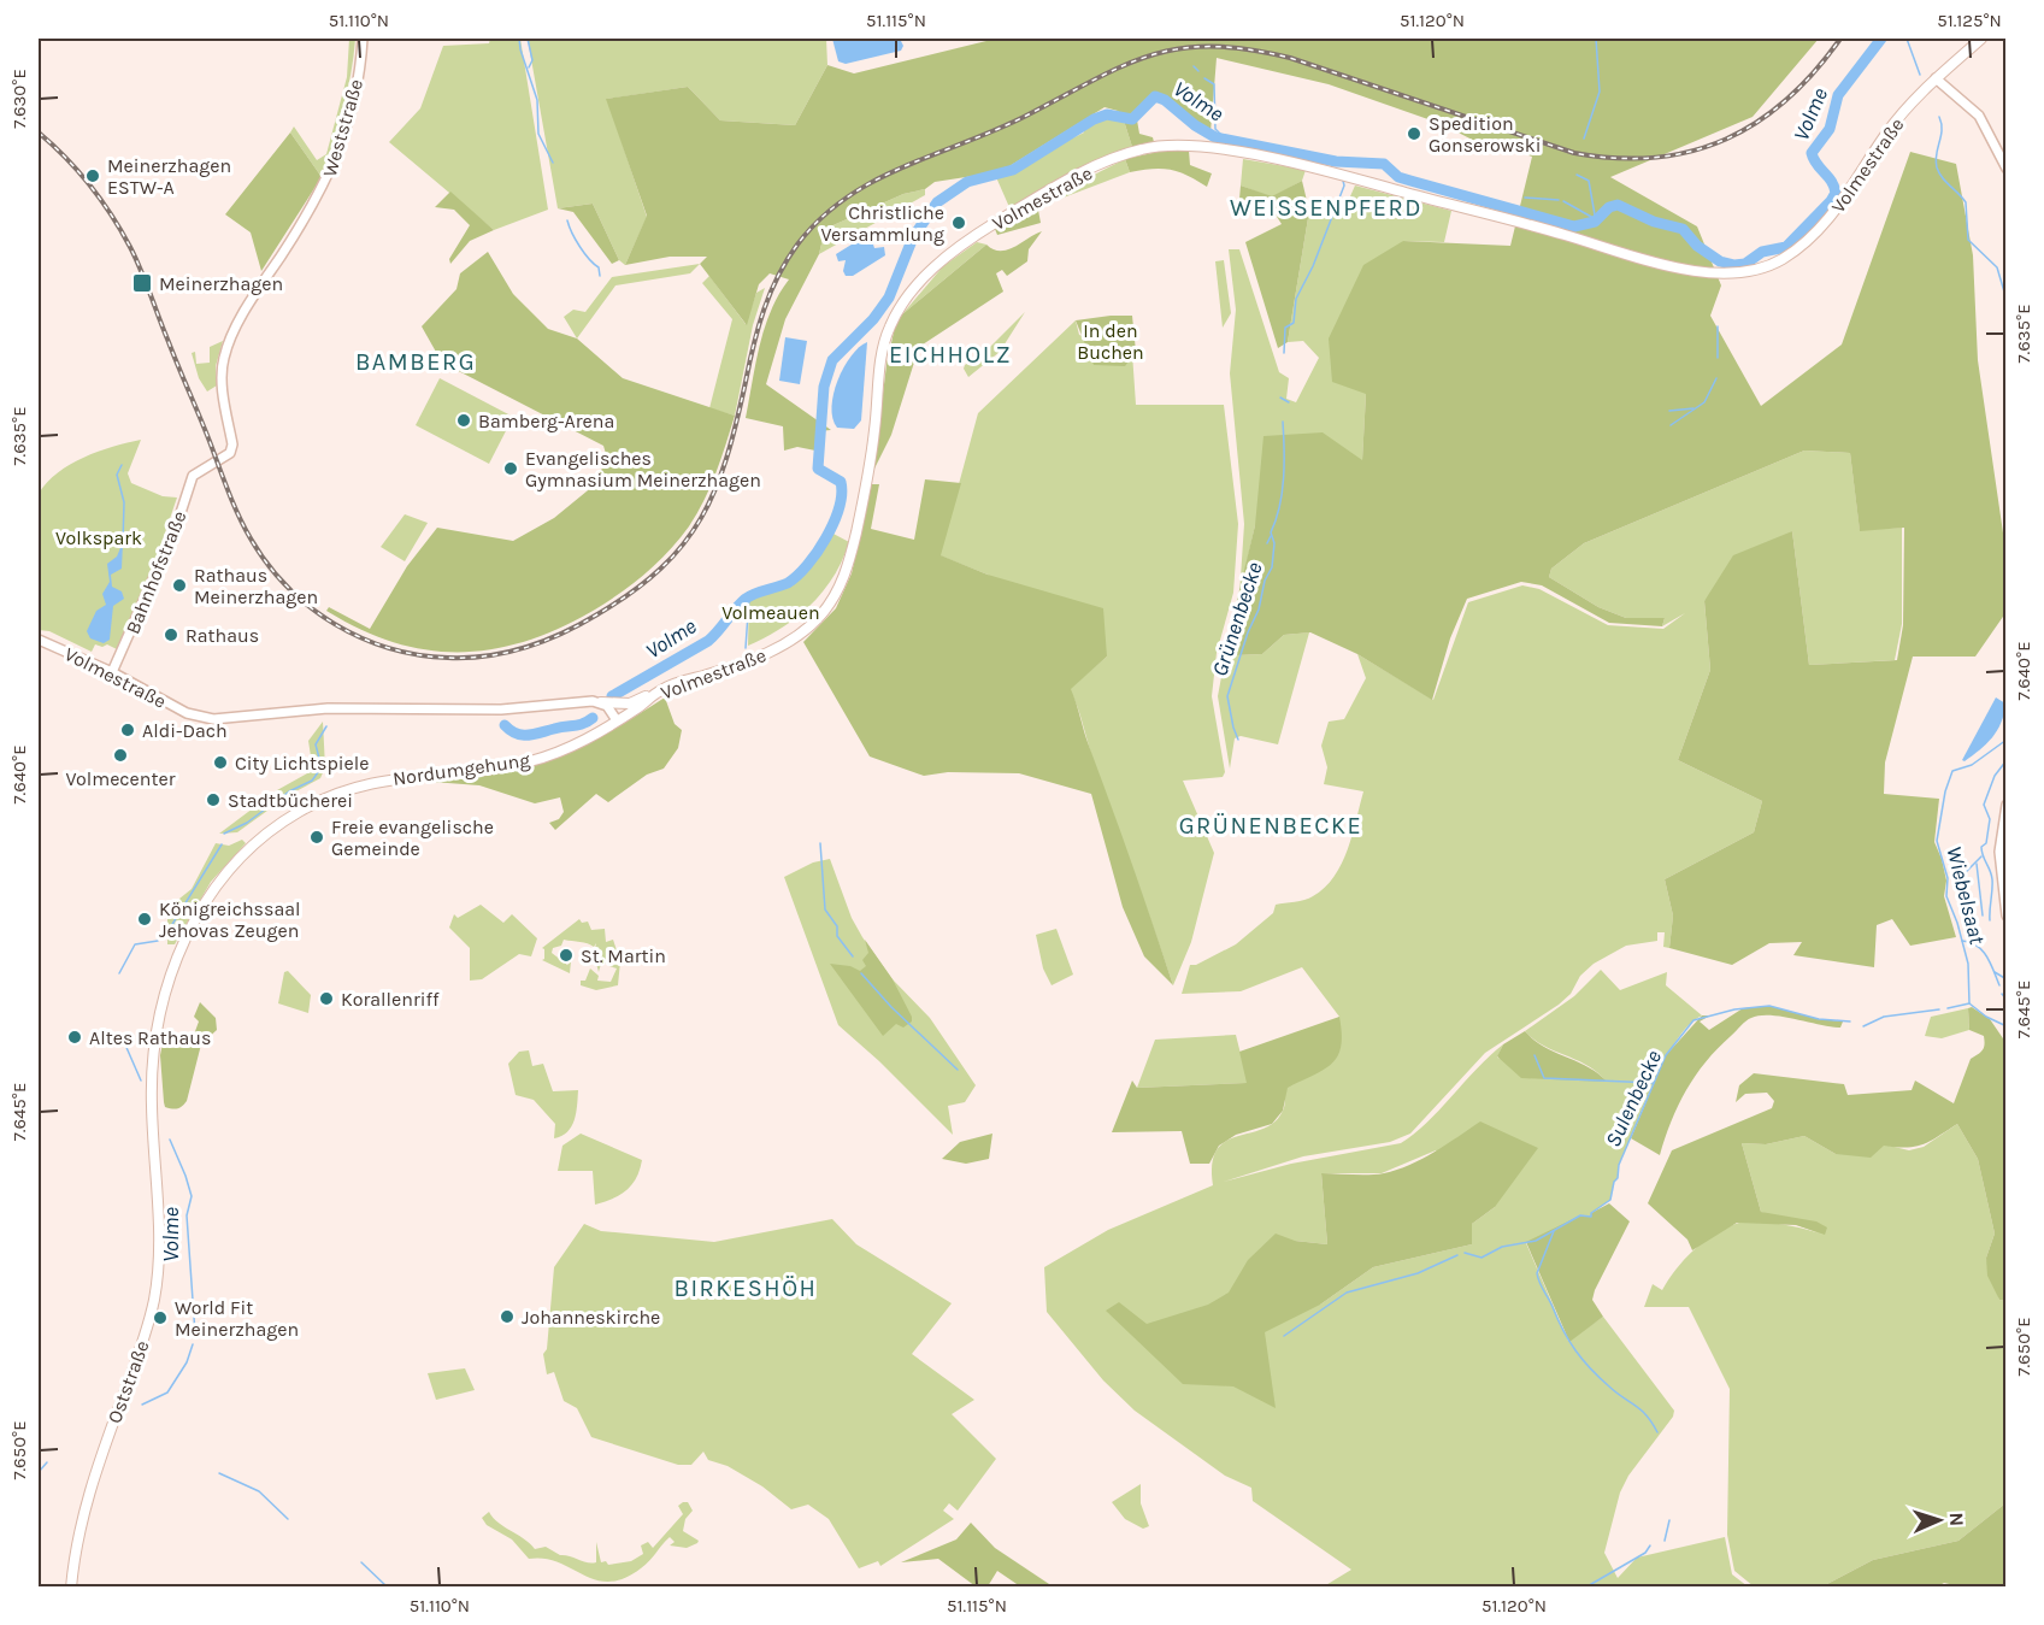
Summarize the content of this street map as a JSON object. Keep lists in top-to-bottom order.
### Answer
{
  "streets": {
    "main road": [
      "Weststraße",
      "Volmestraße",
      "Bahnhofstraße",
      "Nordumgehung",
      "Oststraße"
    ]
  },
  "crossings": [
    ["Weststraße", "Bahnhofstraße"],
    ["Volmestraße", "Bahnhofstraße"],
    ["Volmestraße", "Nordumgehung"],
    ["Nordumgehung", "Oststraße"]
  ],
  "districts": [
    "WEISSENPFERD",
    "EICHHOLZ",
    "BAMBERG",
    "GRÜNENBECKE",
    "BIRKESHÖH"
  ],
  "water": [
    "Volme",
    "Grünenbecke",
    "Wiebelsaat",
    "Sulenbecke"
  ],
  "parks": ["In den Buchen", "Volkspark", "Volmeauen"],
  "places": {
    "other": [
      "Spedition Gonserowski",
      "Meinerzhagen ESTW-A",
      "Christliche Versammlung",
      "Bamberg-Arena",
      "Evangelisches Gymnasium Meinerzhagen",
      "Rathaus Meinerzhagen",
      "Rathaus",
      "Aldi-Dach",
      "Volmecenter",
      "City Lichtspiele",
      "Stadtbücherei",
      "Freie evangelische Gemeinde",
      "Königreichssaal Jehovas Zeugen",
      "St. Martin",
      "Korallenriff",
      "Altes Rathaus",
      "Johanneskirche",
      "World Fit Meinerzhagen"
    ],
    "transit": ["Meinerzhagen"]
  },
  "north": "right",
  "coordinates": [
    "51.110°N",
    "51.115°N",
    "51.120°N",
    "51.125°N",
    "7.630°E",
    "7.635°E",
    "7.640°E",
    "7.645°E",
    "7.650°E"
  ]
}
